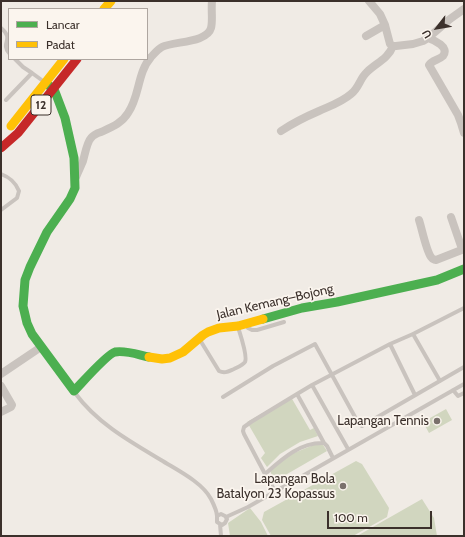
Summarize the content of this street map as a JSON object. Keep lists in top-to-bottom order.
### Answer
{
  "streets": {
    "main road": ["12", "Jalan Kemang–Bojong"]
  },
  "places": ["Lapangan Tennis", "Lapangan Bola Batalyon 23 Kopassus"],
  "legend": ["Lancar", "Padat"],
  "scale_bar": "100 m",
  "north": "bottom left"
}
